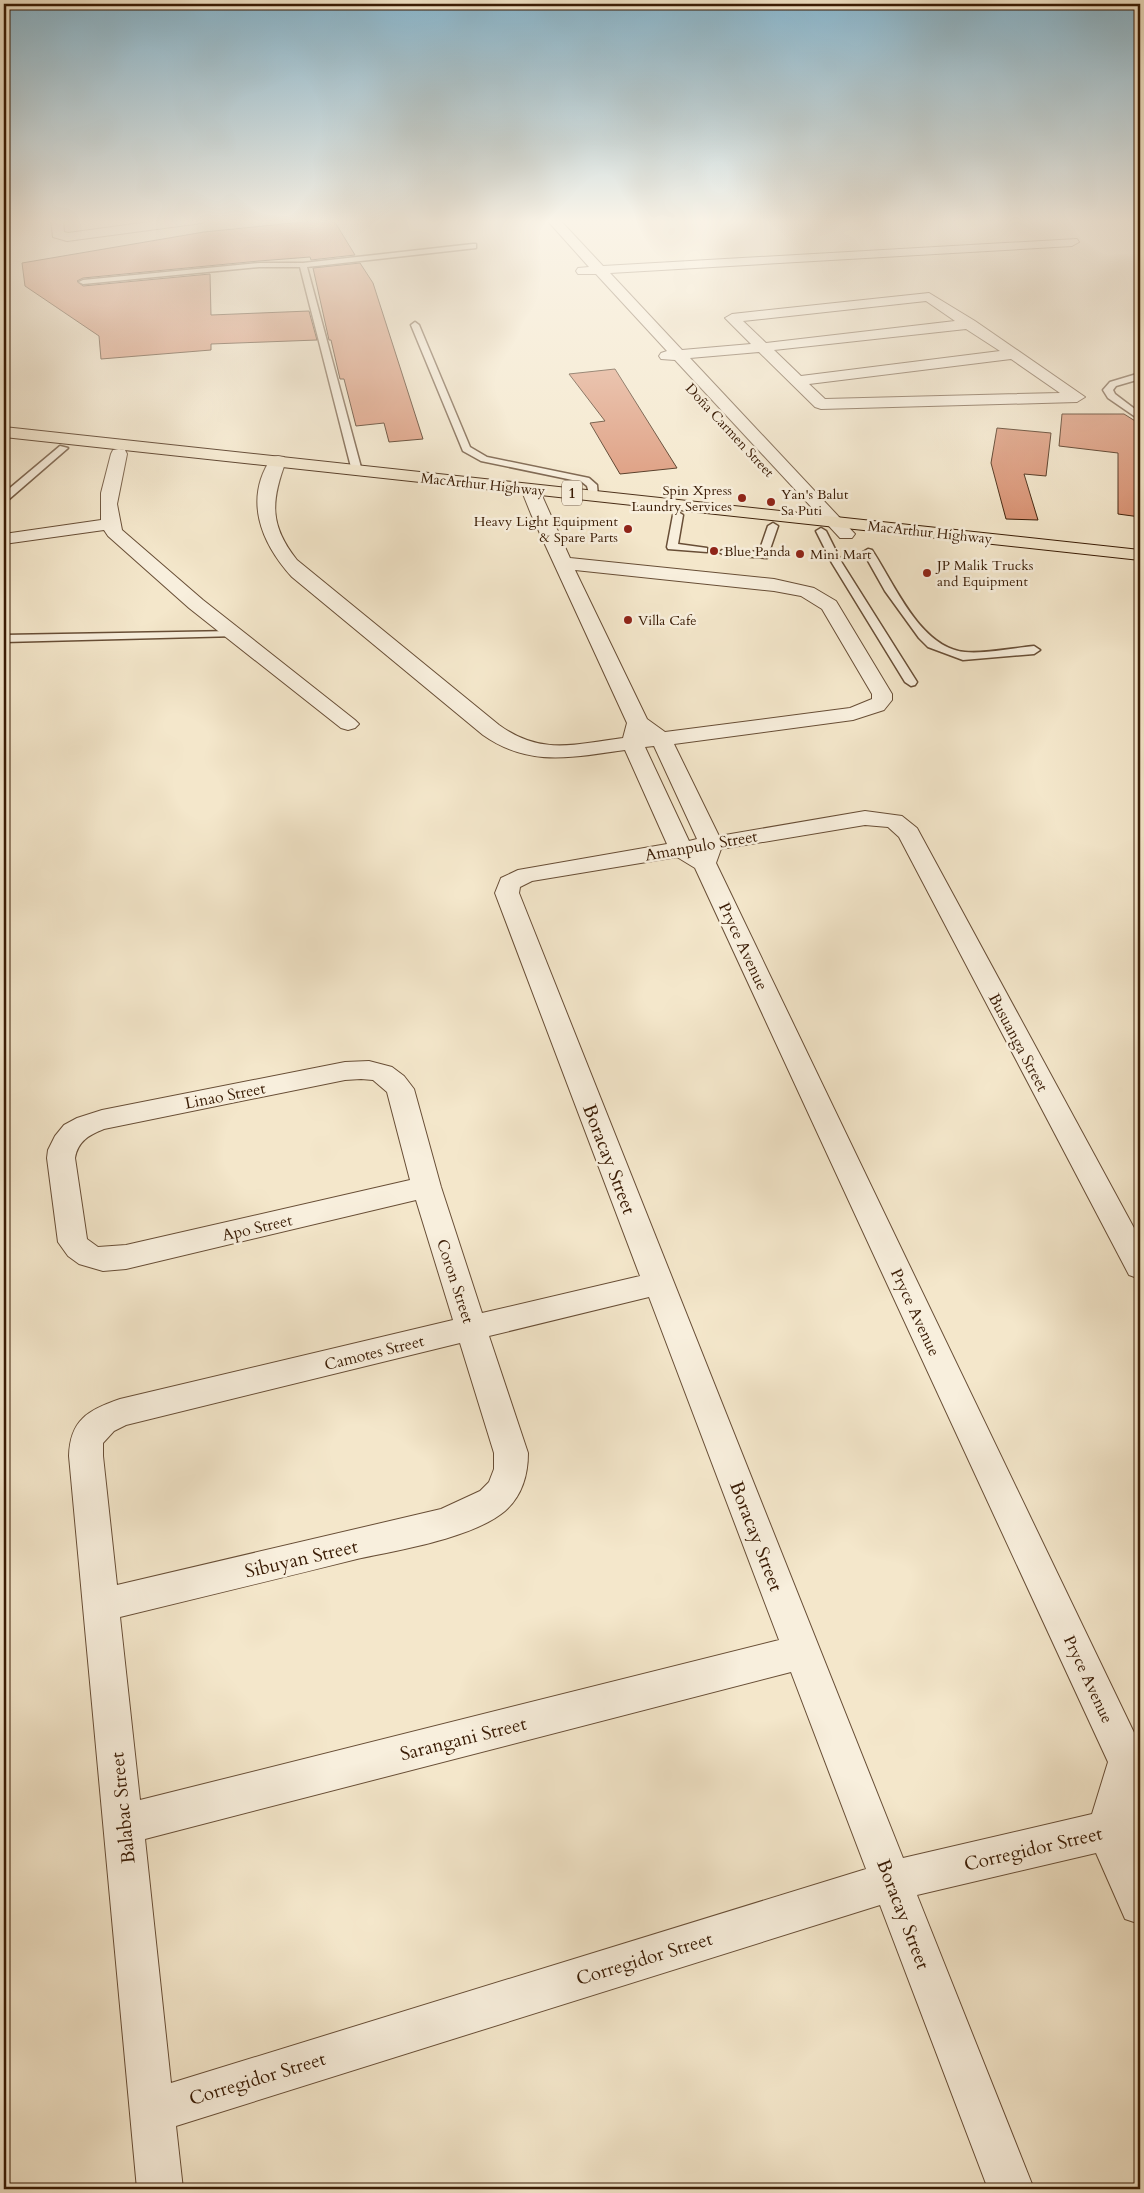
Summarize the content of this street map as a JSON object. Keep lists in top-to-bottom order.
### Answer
{
  "streets": {
    "highway": ["MacArthur Highway", "1"],
    "street": [
      "Doña Carmen Street",
      "Amanpulo Street",
      "Pryce Avenue",
      "Busuanga Street",
      "Linao Street",
      "Boracay Street",
      "Apo Street",
      "Coron Street",
      "Camotes Street",
      "Sibuyan Street",
      "Sarangani Street",
      "Balabac Street",
      "Corregidor Street"
    ]
  },
  "crossings": [
    ["Doña Carmen Street", "MacArthur Highway"],
    ["MacArthur Highway", "Pryce Avenue"],
    ["Amanpulo Street", "Pryce Avenue"],
    ["Amanpulo Street", "Busuanga Street"],
    ["Amanpulo Street", "Boracay Street"],
    ["Pryce Avenue", "Corregidor Street"],
    ["Linao Street", "Apo Street"],
    ["Linao Street", "Coron Street"],
    ["Boracay Street", "Camotes Street"],
    ["Boracay Street", "Sarangani Street"],
    ["Boracay Street", "Corregidor Street"],
    ["Apo Street", "Coron Street"],
    ["Coron Street", "Camotes Street"],
    ["Coron Street", "Sibuyan Street"],
    ["Camotes Street", "Balabac Street"],
    ["Sibuyan Street", "Balabac Street"],
    ["Sarangani Street", "Balabac Street"],
    ["Balabac Street", "Corregidor Street"]
  ],
  "places": [
    "Spin Xpress Laundry Services",
    "Yan's Balut Sa Puti",
    "Heavy Light Equipment & Spare Parts",
    "Blue Panda",
    "Mini Mart",
    "JP Malik Trucks and Equipment",
    "Villa Cafe"
  ]
}
